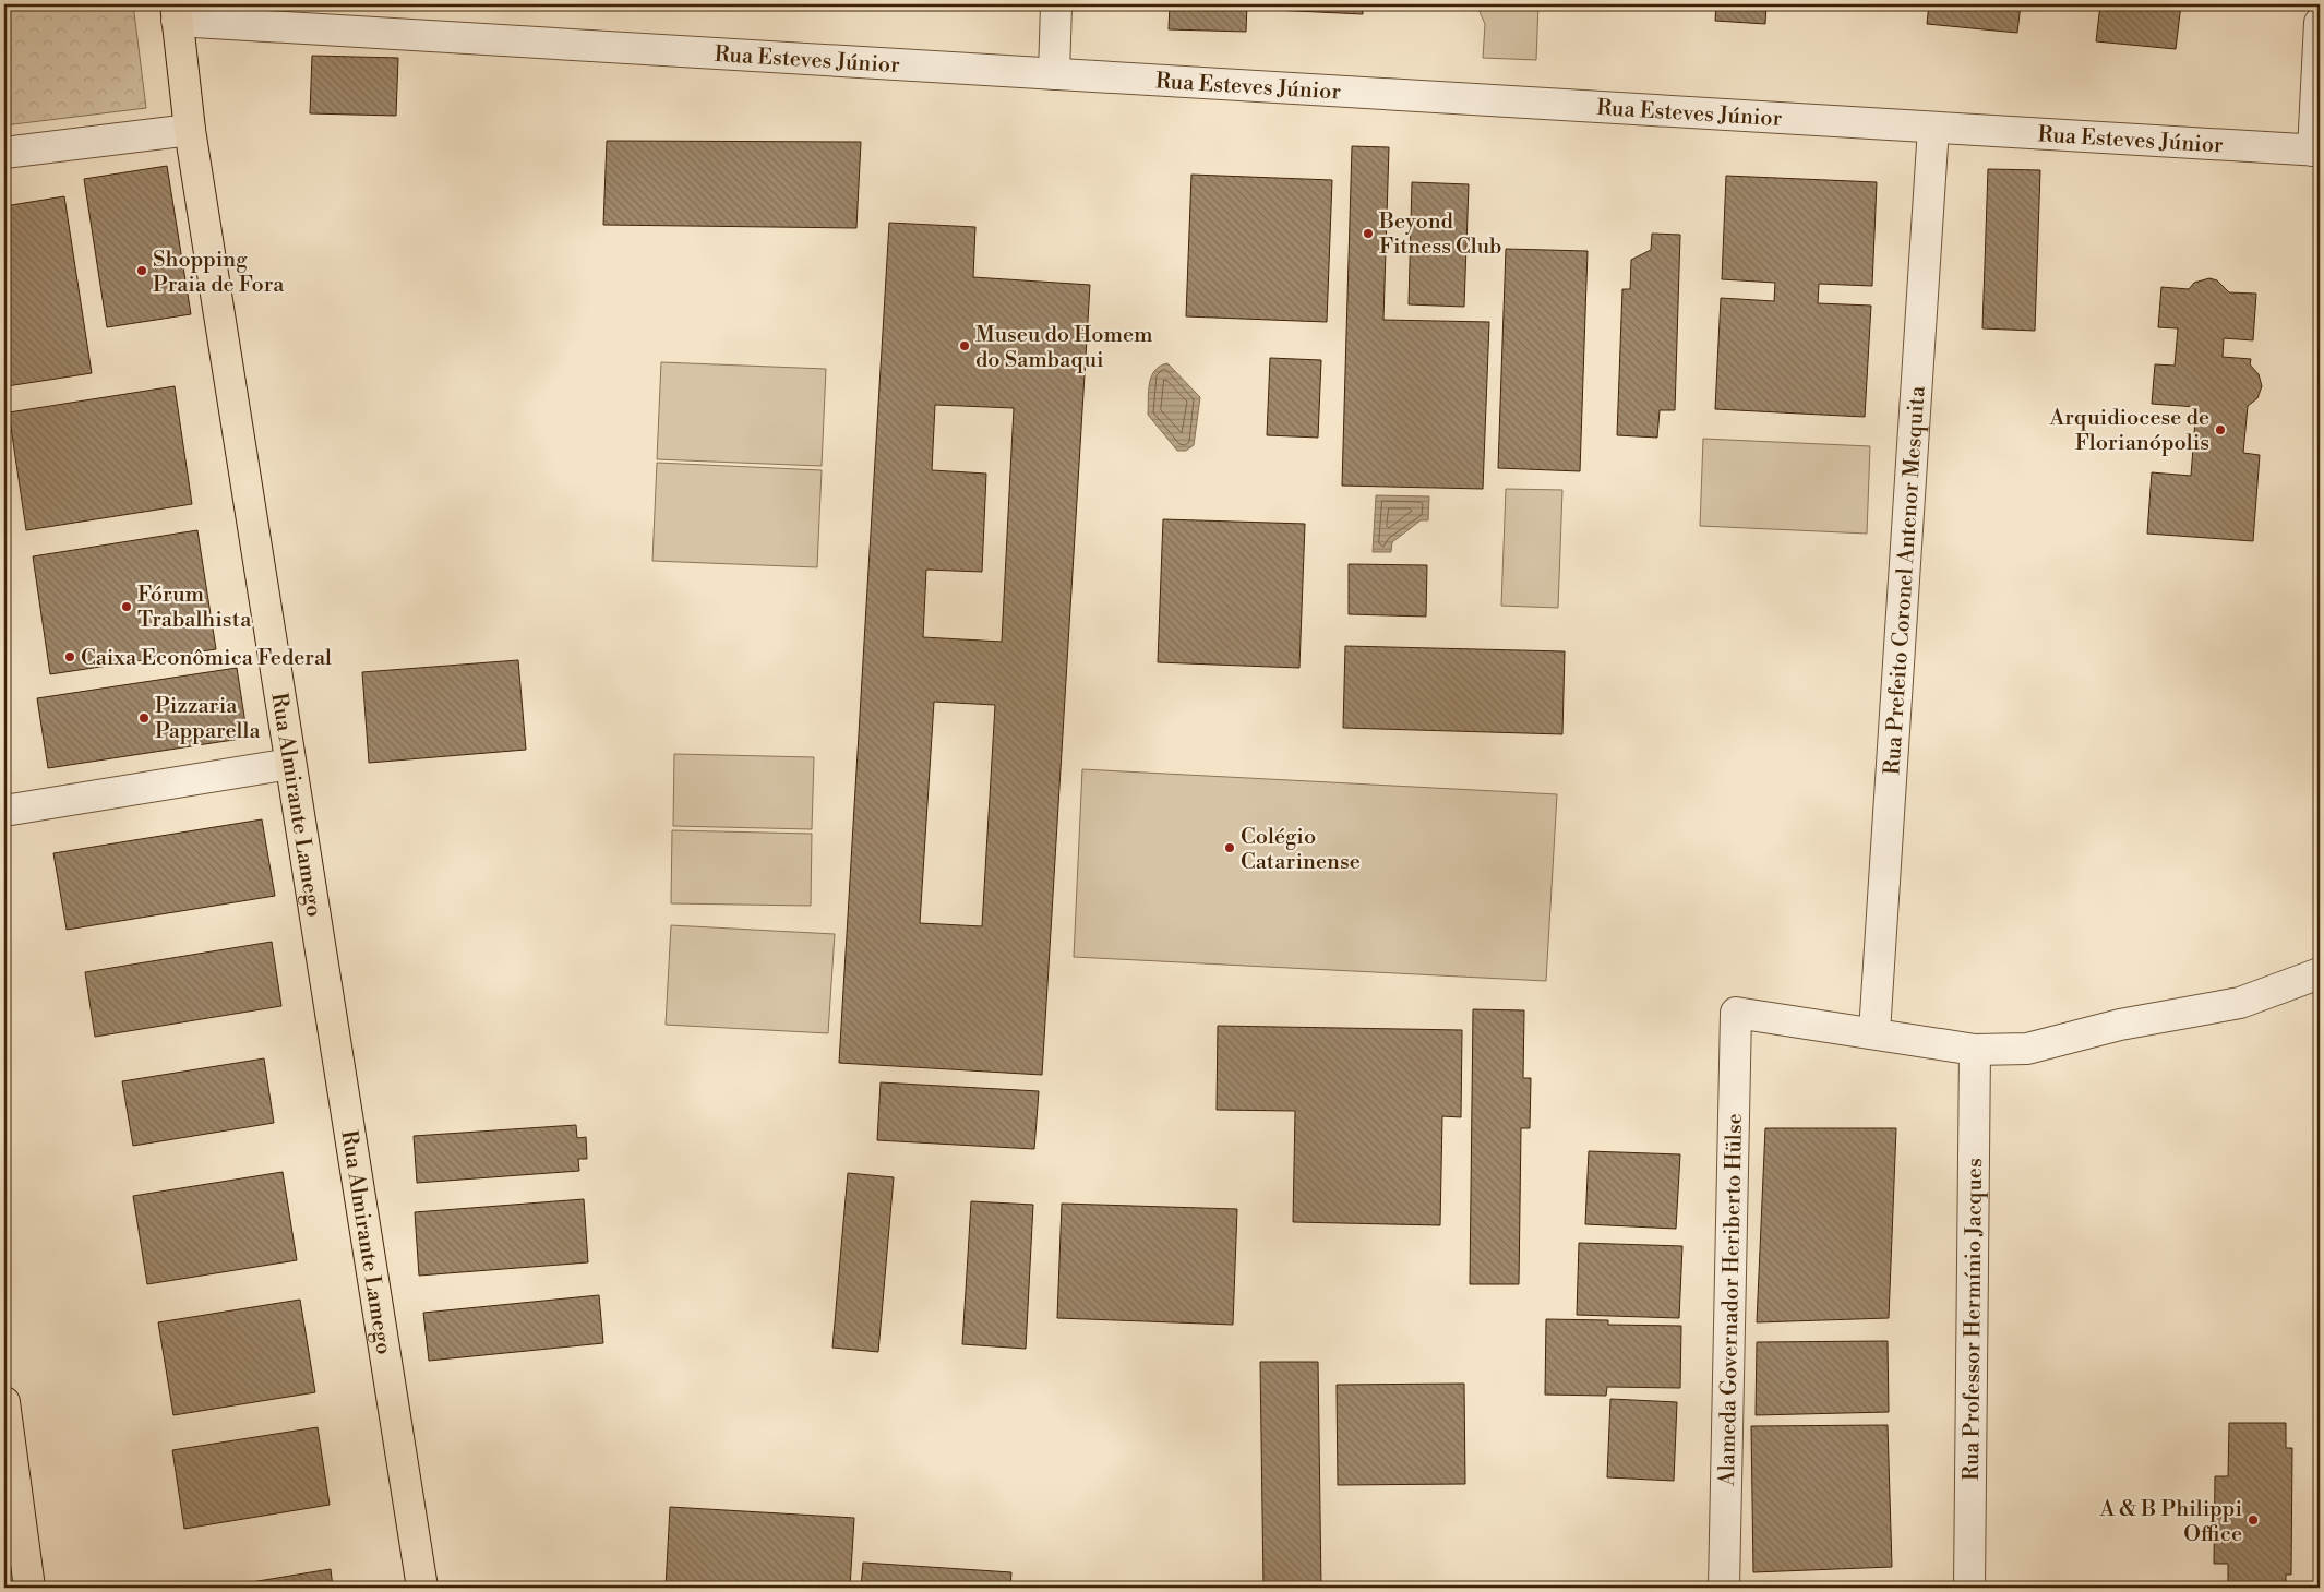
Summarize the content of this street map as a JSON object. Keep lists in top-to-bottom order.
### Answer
{
  "streets": {
    "main road": ["Rua Almirante Lamego"],
    "street": [
      "Rua Esteves Júnior",
      "Rua Prefeito Coronel Antenor Mesquita",
      "Alameda Governador Heriberto Hülse",
      "Rua Professor Hermínio Jacques"
    ]
  },
  "crossings": [
    ["Rua Esteves Júnior", "Rua Prefeito Coronel Antenor Mesquita"],
    ["Rua Esteves Júnior", "Rua Almirante Lamego"],
    ["Rua Prefeito Coronel Antenor Mesquita", "Alameda Governador Heriberto Hülse"]
  ],
  "places": [
    "Beyond Fitness Club",
    "Shopping Praia de Fora",
    "Museu do Homem do Sambaqui",
    "Arquidiocese de Florianópolis",
    "Fórum Trabalhista",
    "Caixa Econômica Federal",
    "Pizzaria Papparella",
    "Colégio Catarinense",
    "A & B Philippi Office"
  ]
}
